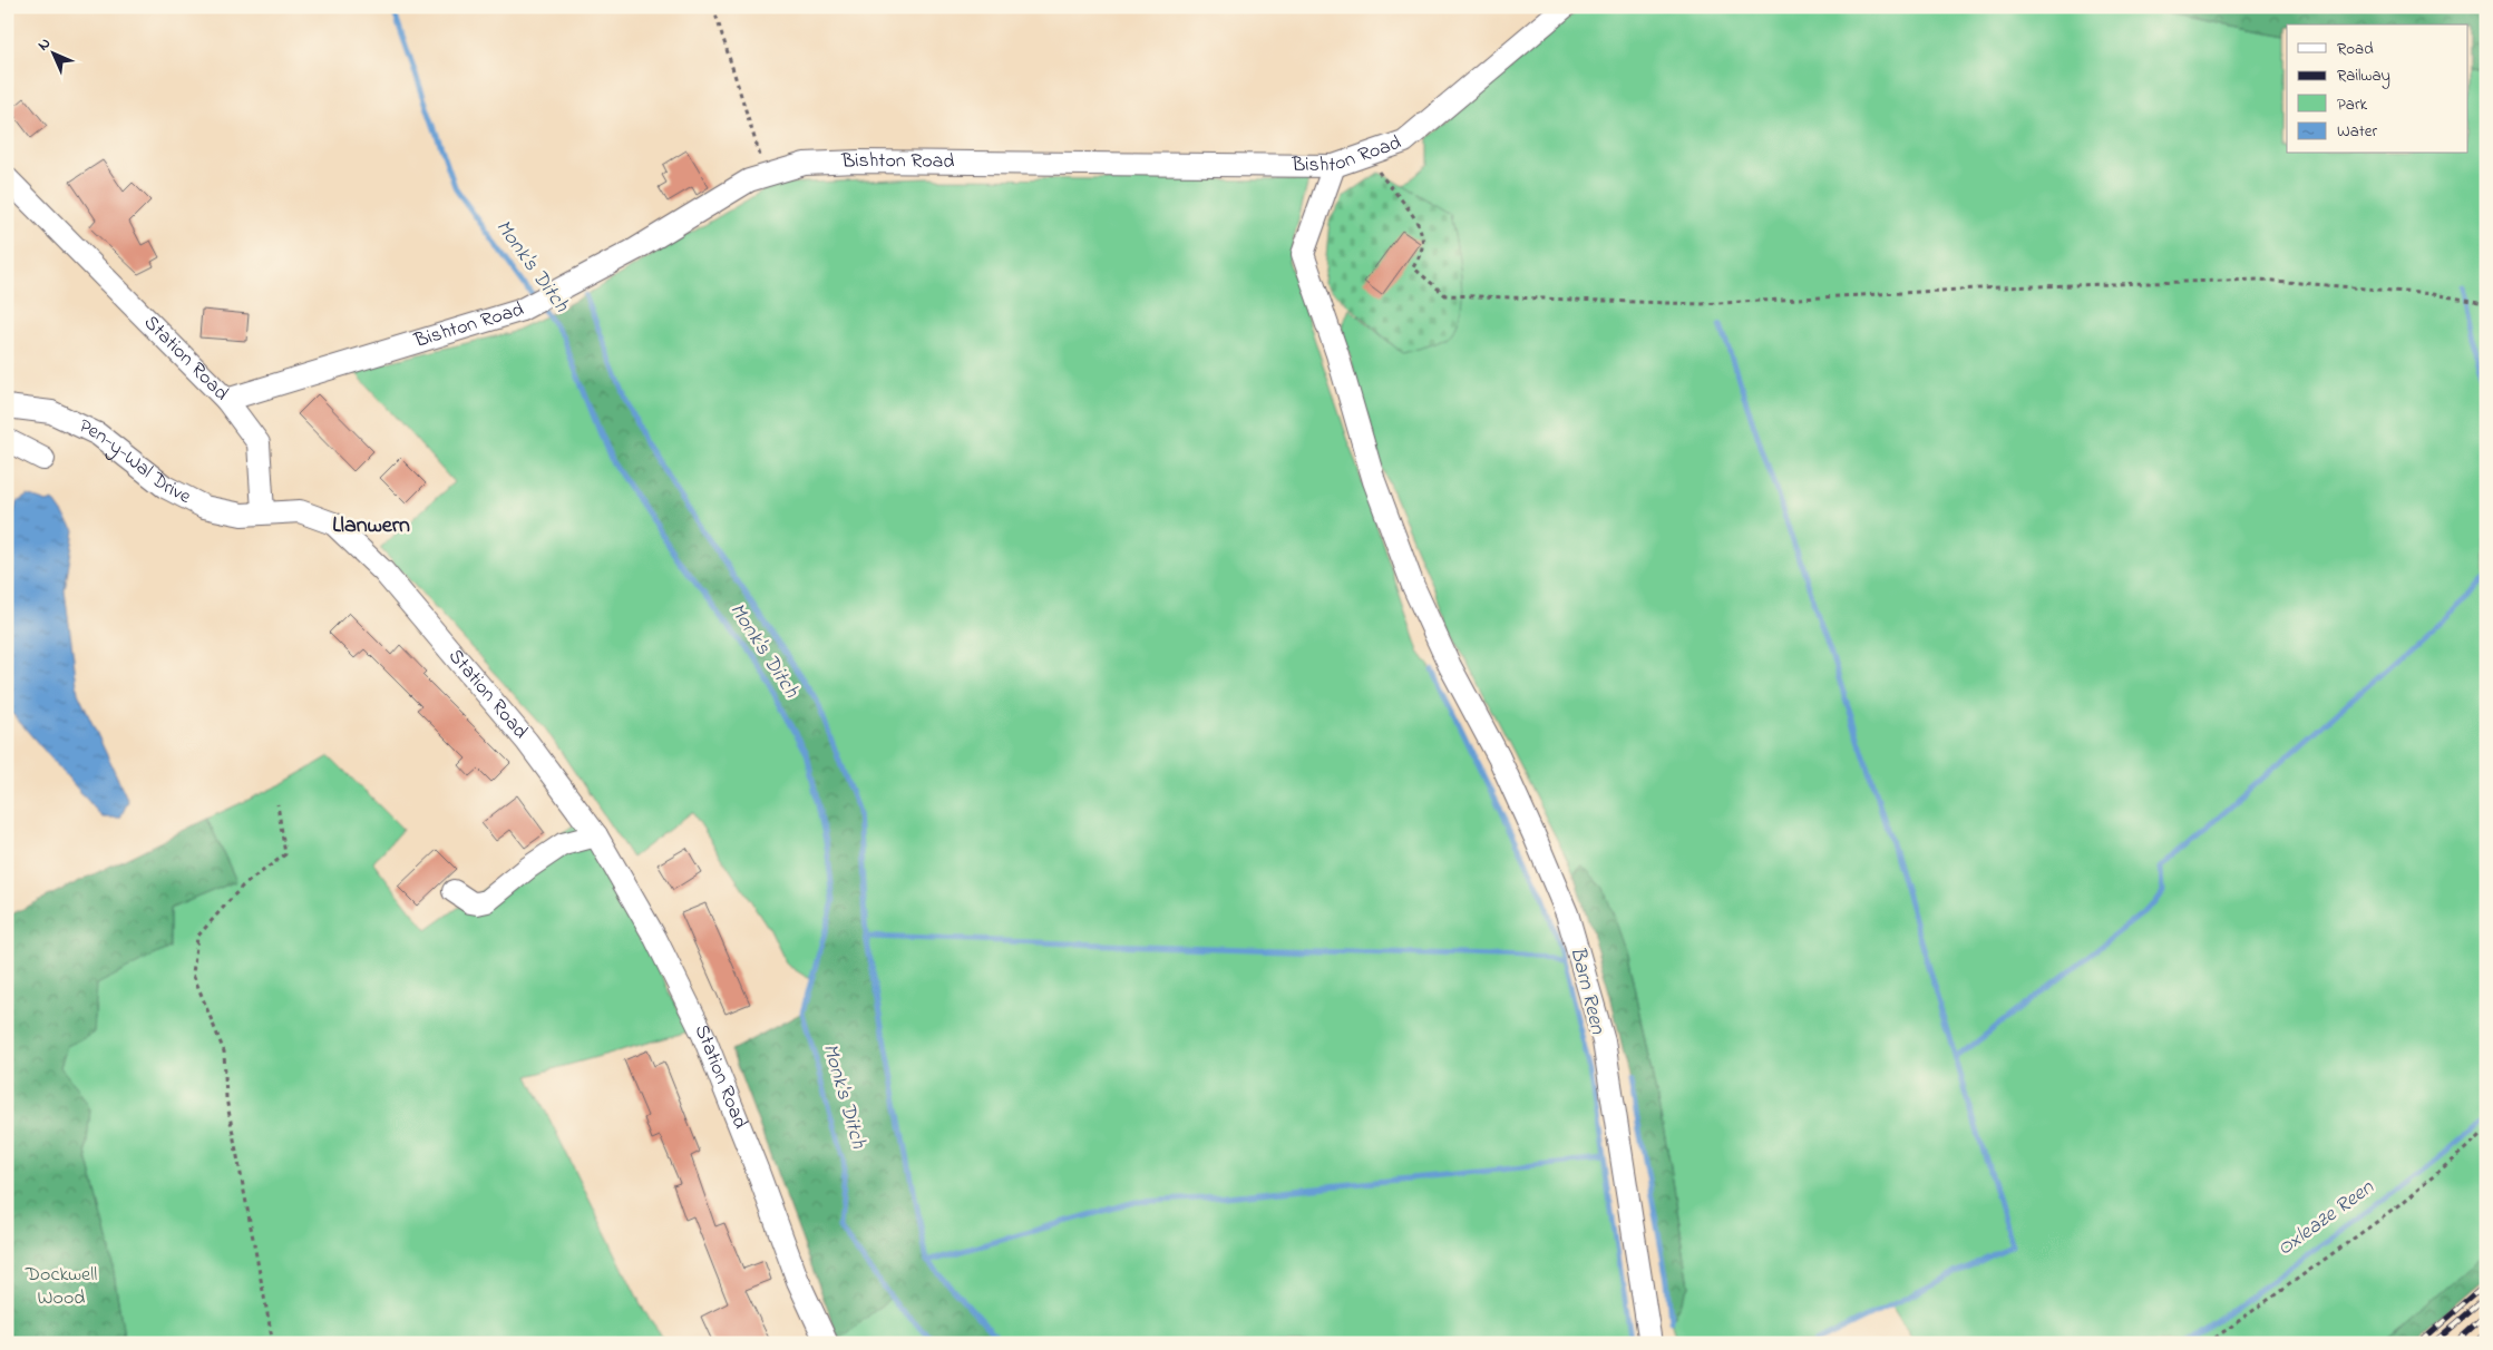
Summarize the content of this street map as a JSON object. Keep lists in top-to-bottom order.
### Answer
{
  "streets": {
    "street": ["Bishton Road", "Station Road", "Pen-y-Wal Drive"]
  },
  "crossings": [
    ["Bishton Road", "Station Road"],
    ["Station Road", "Pen-y-Wal Drive"]
  ],
  "districts": ["Llanwern"],
  "water": ["Monk's Ditch", "Barn Reen", "Oxleaze Reen"],
  "parks": ["Dockwell Wood"],
  "legend": [
    "Road",
    "Railway",
    "Park",
    "Water"
  ],
  "north": "top left"
}
